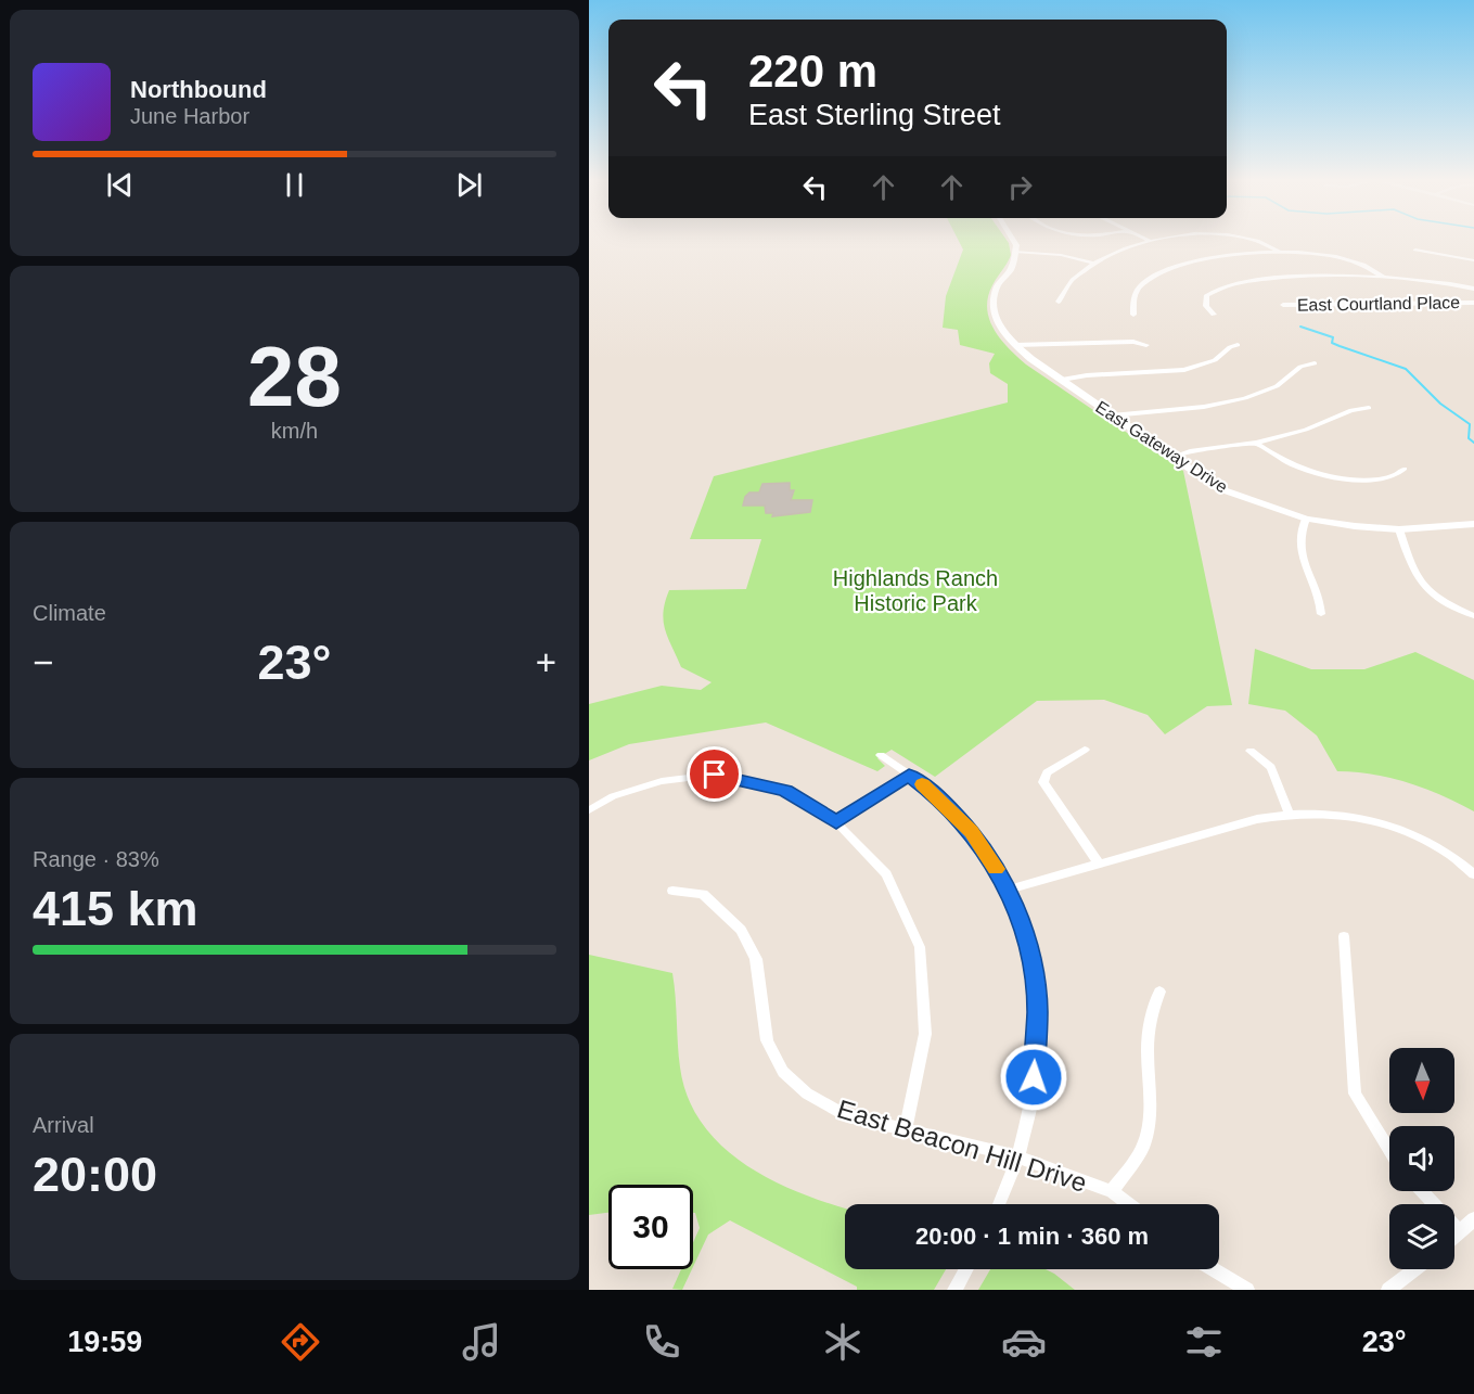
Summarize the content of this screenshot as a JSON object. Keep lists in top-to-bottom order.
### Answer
{
  "streets": {
    "street": ["East Courtland Place", "East Gateway Drive", "East Beacon Hill Drive"]
  },
  "parks": ["Highlands Ranch Historic Park"],
  "north": "bottom",
  "page": {
    "turn": ["220 m", "East Sterling Street"],
    "song": ["Northbound", "June Harbor"],
    "tile": [
      ["28", "km/h"],
      "Climate",
      ["Range · 83%", "415 km"],
      ["Arrival", "20:00"]
    ],
    "heat": ["−", "23°", "+"],
    "limit": "30",
    "trip": "20:00 · 1 min · 360 m",
    "tabs": ["19:59", "23°"]
  }
}
